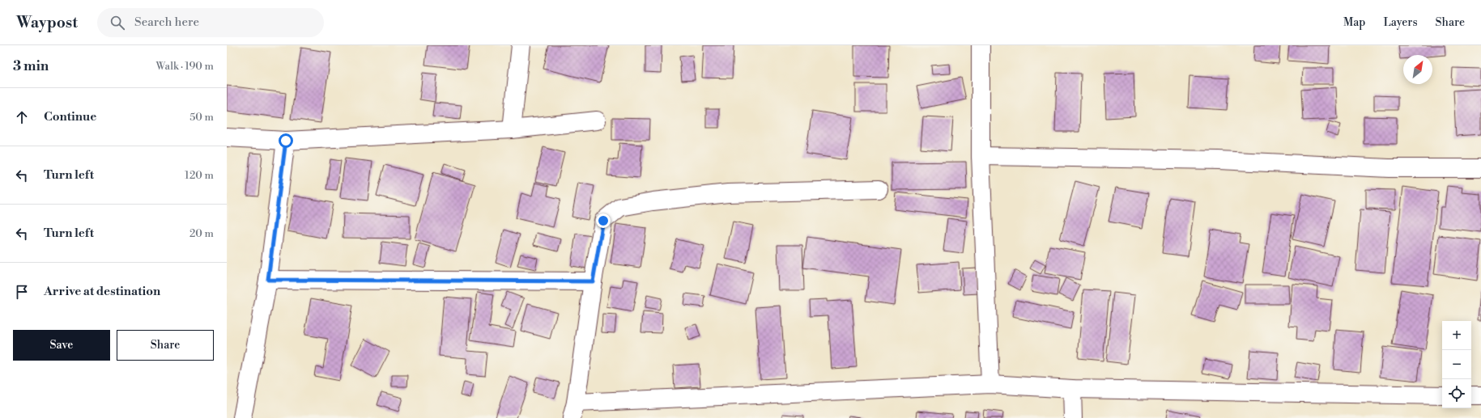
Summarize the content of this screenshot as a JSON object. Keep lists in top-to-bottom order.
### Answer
{
  "north": "top right",
  "page": {
    "header": "Waypost",
    "search": "Search here",
    "nav": ["Map", "Layers", "Share"],
    "heading": ["3 min", "Walk · 190 m"],
    "list": [
      ["Continue", "50 m"],
      ["Turn left", "120 m"],
      ["Turn left", "20 m"],
      "Arrive at destination"
    ],
    "buttons": ["Save", "Share"],
    "map_buttons": ["+", "−"]
  }
}
